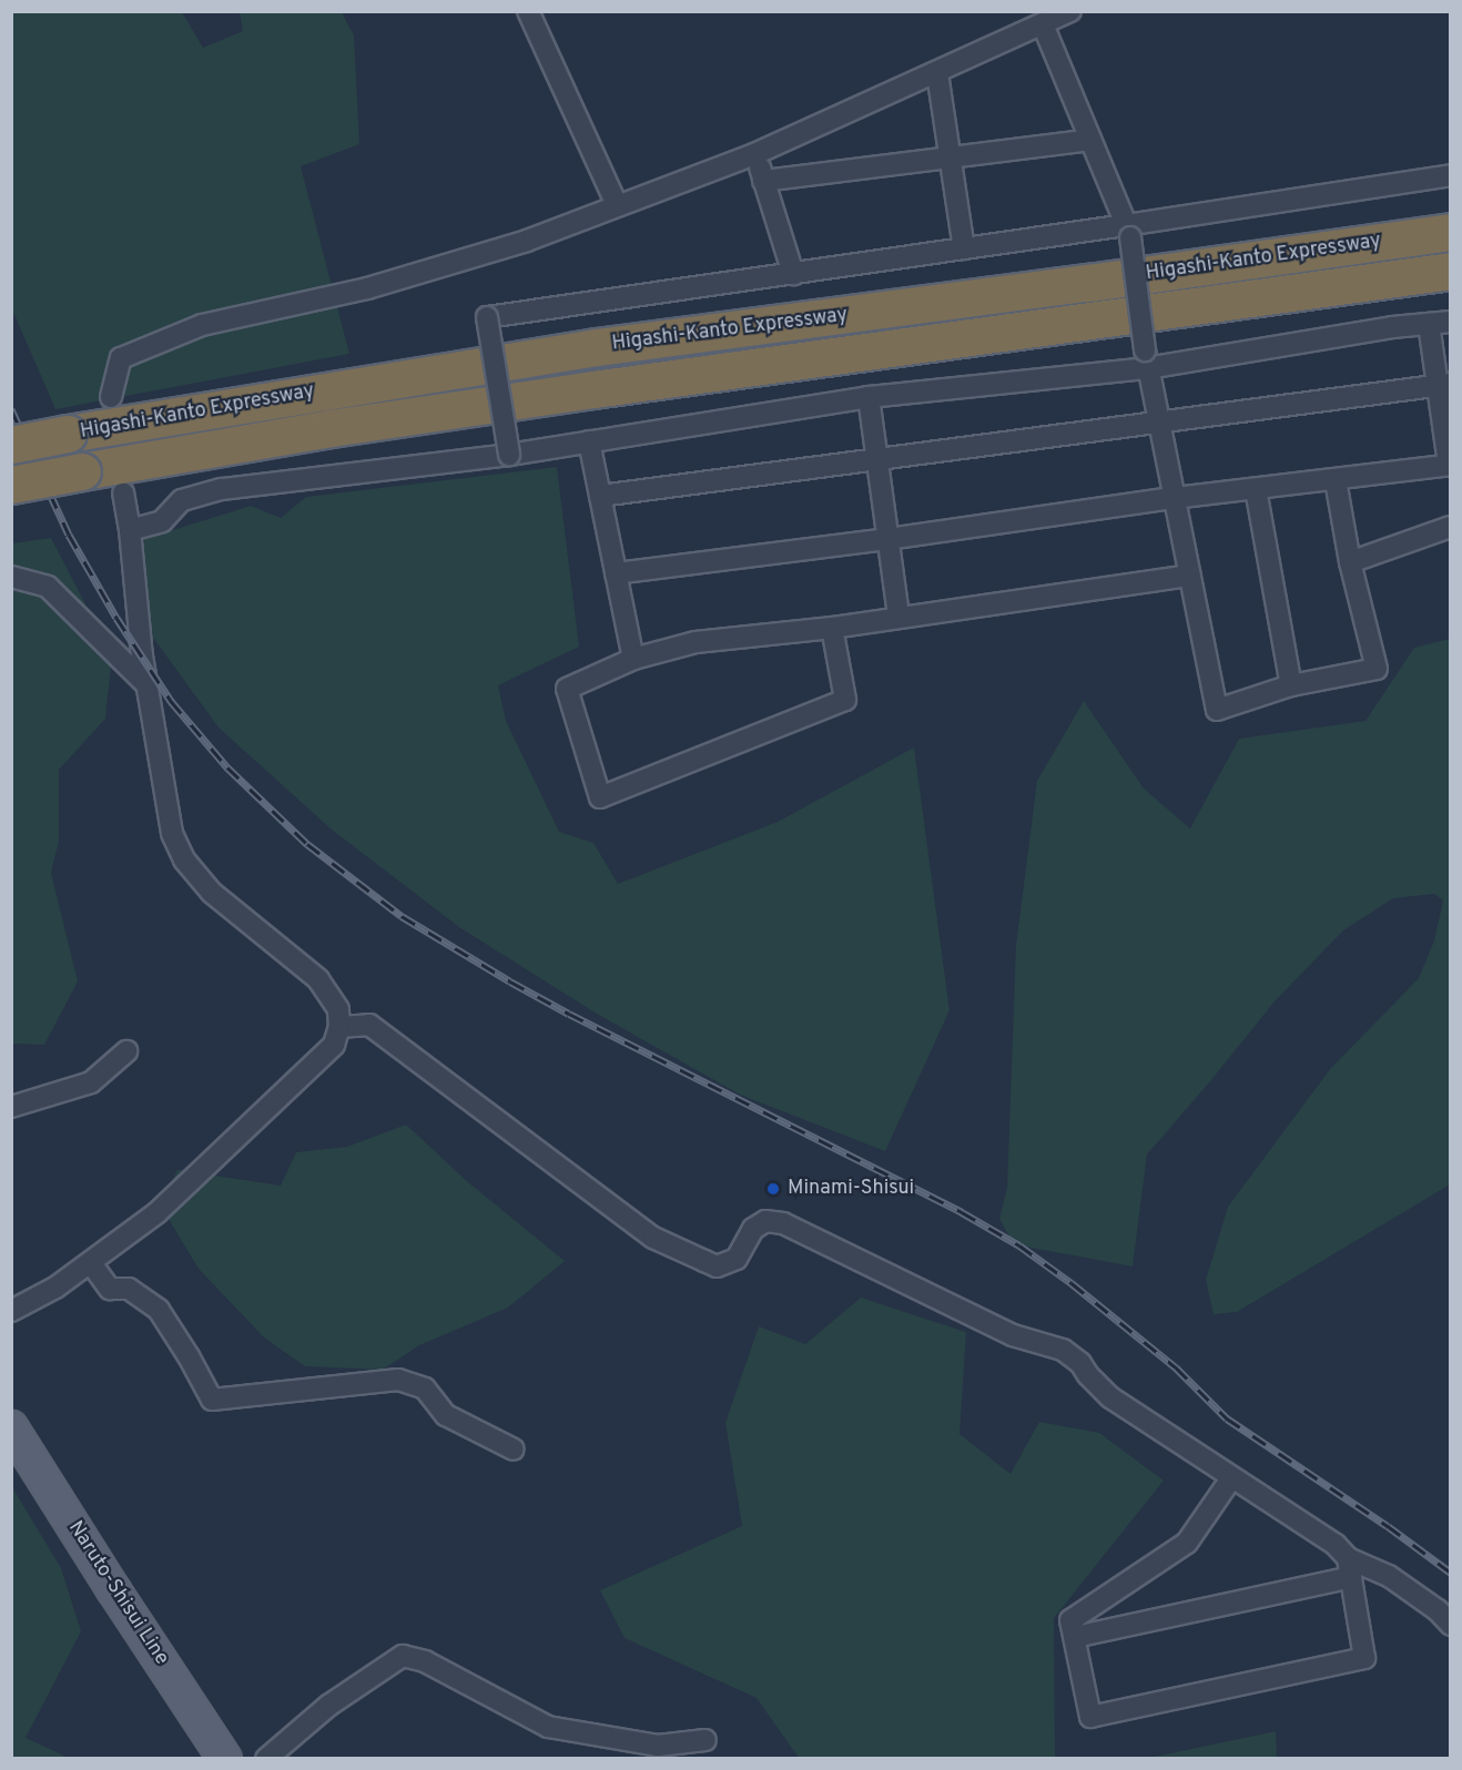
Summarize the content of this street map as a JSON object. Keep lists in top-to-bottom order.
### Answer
{
  "streets": {
    "highway": ["Higashi-Kanto Expressway"],
    "main road": ["Naruto-Shisui Line"]
  },
  "places": ["Minami-Shisui"]
}
